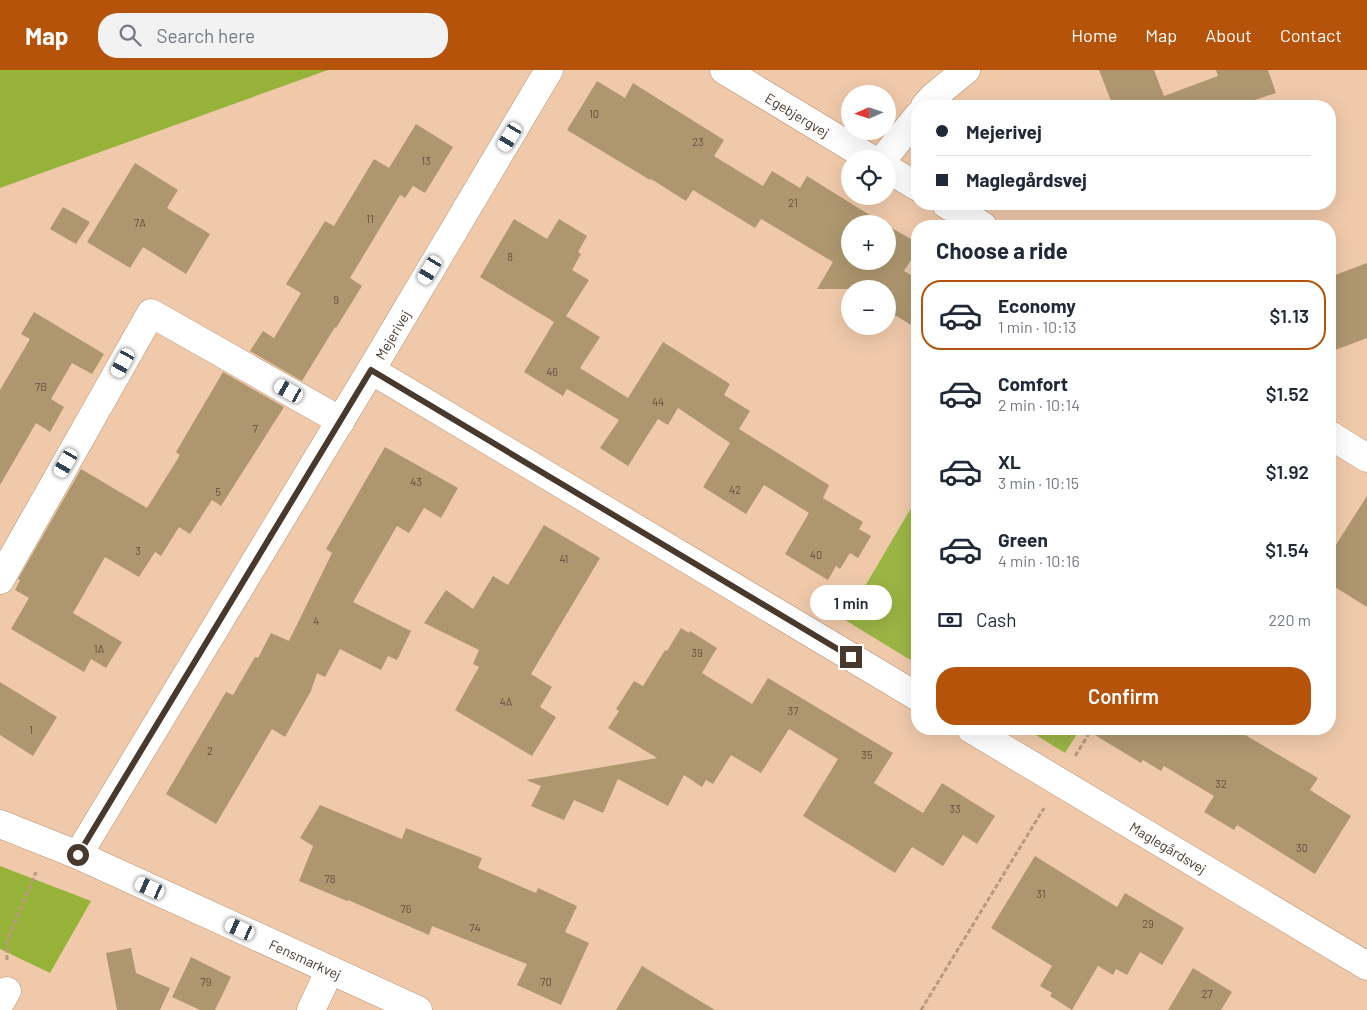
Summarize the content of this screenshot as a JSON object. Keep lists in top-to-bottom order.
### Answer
{
  "streets": {
    "street": [
      "Egebjergvej",
      "Mejerivej",
      "Maglegårdsvej",
      "Fensmarkvej"
    ]
  },
  "crossings": [
    ["Mejerivej", "Fensmarkvej"]
  ],
  "house_numbers": [
    "10",
    "23",
    "13",
    "21",
    "11",
    "7A",
    "8",
    "9",
    "46",
    "7B",
    "44",
    "7",
    "43",
    "42",
    "5",
    "3",
    "40",
    "41",
    "4",
    "1A",
    "39",
    "4A",
    "37",
    "1",
    "2",
    "35",
    "32",
    "33",
    "30",
    "78",
    "31",
    "76",
    "29",
    "74",
    "79",
    "70",
    "27"
  ],
  "north": "left",
  "page": {
    "header": "Map",
    "search": "Search here",
    "nav": [
      "Home",
      "Map",
      "About",
      "Contact"
    ],
    "map_buttons": ["+", "−"],
    "banner": ["Mejerivej", "Maglegårdsvej"],
    "heading": "Choose a ride",
    "list": [
      {
        "name": "Economy",
        "note": "1 min · 10:13",
        "value": "$1.13"
      },
      {
        "name": "Comfort",
        "note": "2 min · 10:14",
        "value": "$1.52"
      },
      {
        "name": "XL",
        "note": "3 min · 10:15",
        "value": "$1.92"
      },
      {
        "name": "Green",
        "note": "4 min · 10:16",
        "value": "$1.54"
      }
    ],
    "bubble": "1 min",
    "pay": ["Cash", "220 m"],
    "buttons": "Confirm"
  }
}
